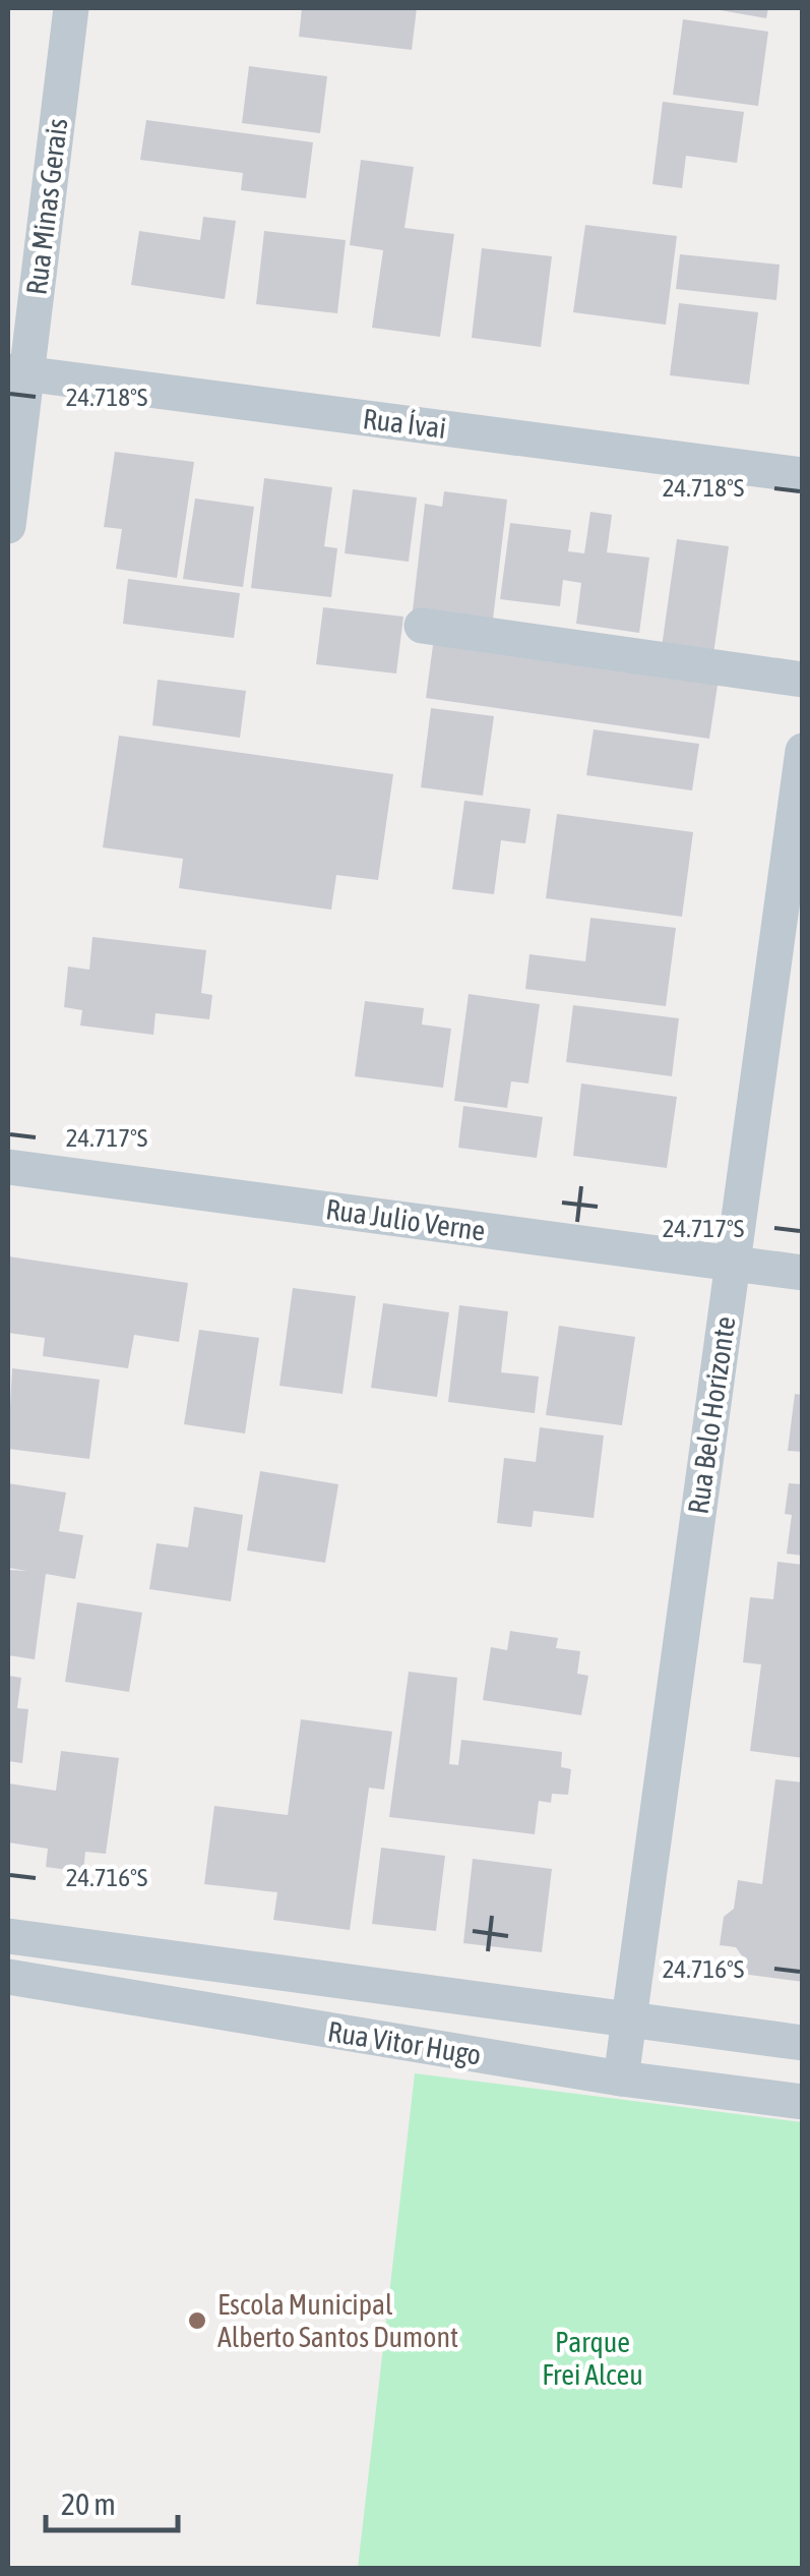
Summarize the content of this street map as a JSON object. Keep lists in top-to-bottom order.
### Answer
{
  "streets": {
    "street": [
      "Rua Minas Gerais",
      "Rua Ívai",
      "Rua Julio Verne",
      "Rua Belo Horizonte",
      "Rua Vitor Hugo"
    ]
  },
  "crossings": [
    ["Rua Minas Gerais", "Rua Ívai"],
    ["Rua Julio Verne", "Rua Belo Horizonte"],
    ["Rua Belo Horizonte", "Rua Vitor Hugo"]
  ],
  "parks": ["Parque Frei Alceu"],
  "places": ["Escola Municipal Alberto Santos Dumont"],
  "scale_bar": "20 m",
  "coordinates": ["24.718°S", "24.717°S", "24.716°S"]
}
